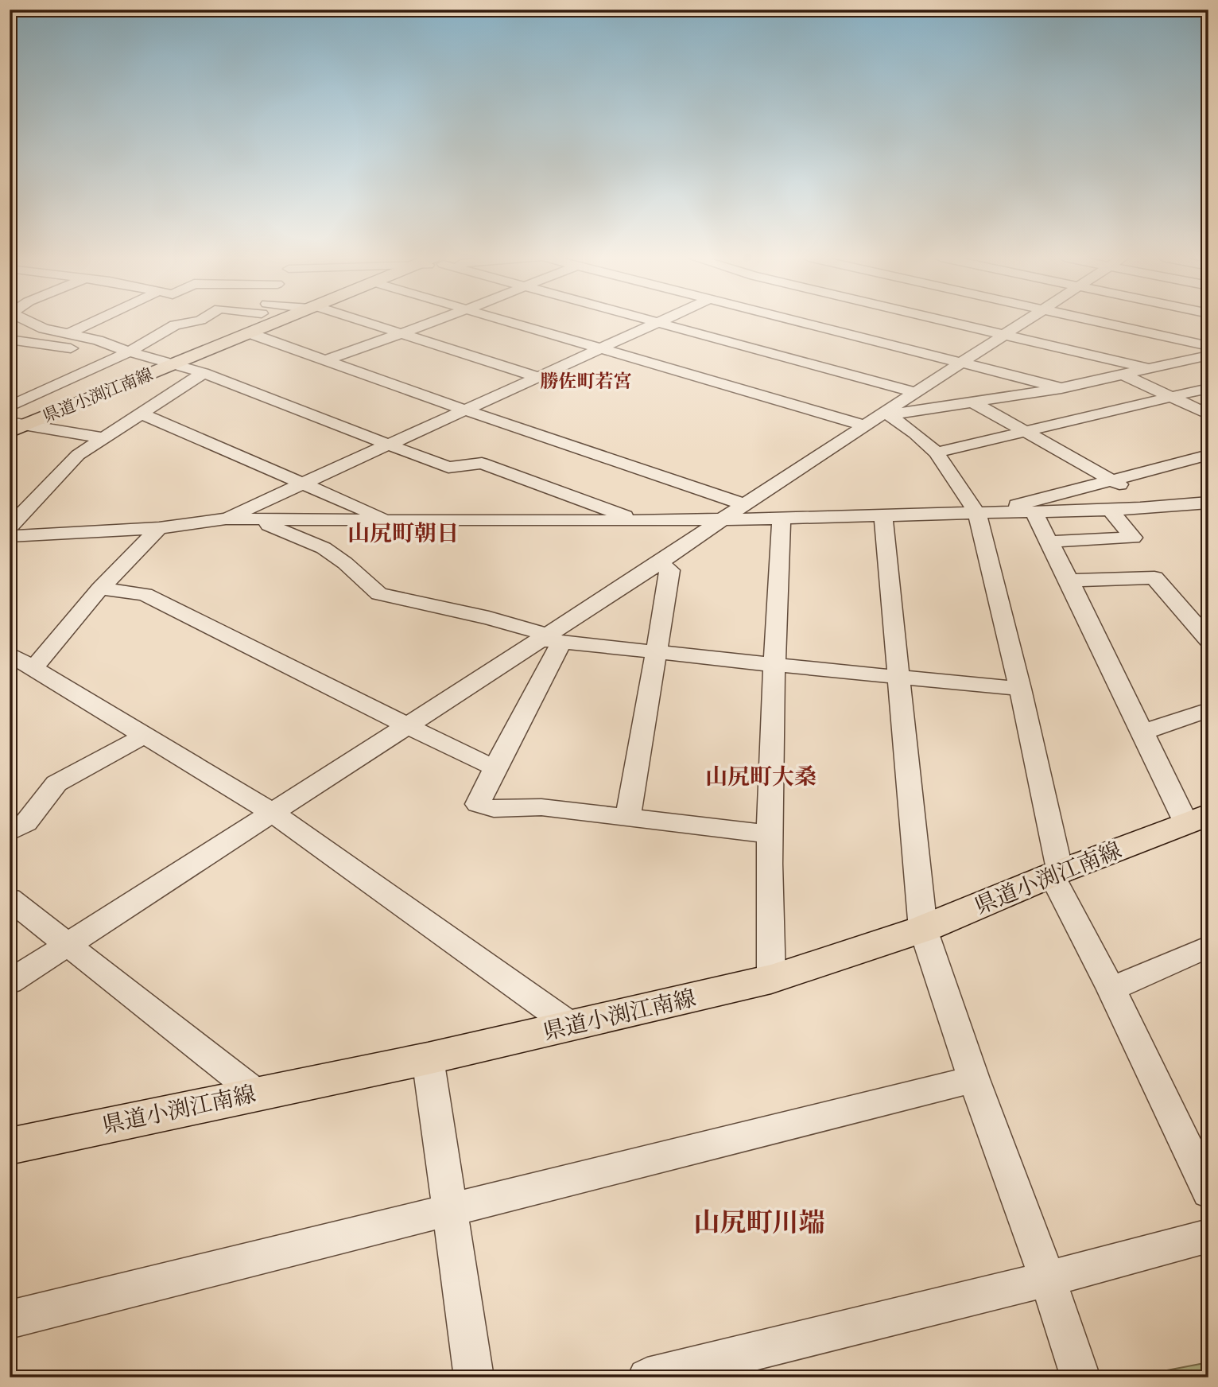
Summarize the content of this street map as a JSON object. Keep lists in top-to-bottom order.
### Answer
{
  "streets": {
    "main road": ["県道小渕江南線"]
  },
  "districts": [
    "勝佐町若宮",
    "山尻町朝日",
    "山尻町大桑",
    "山尻町川端"
  ]
}
